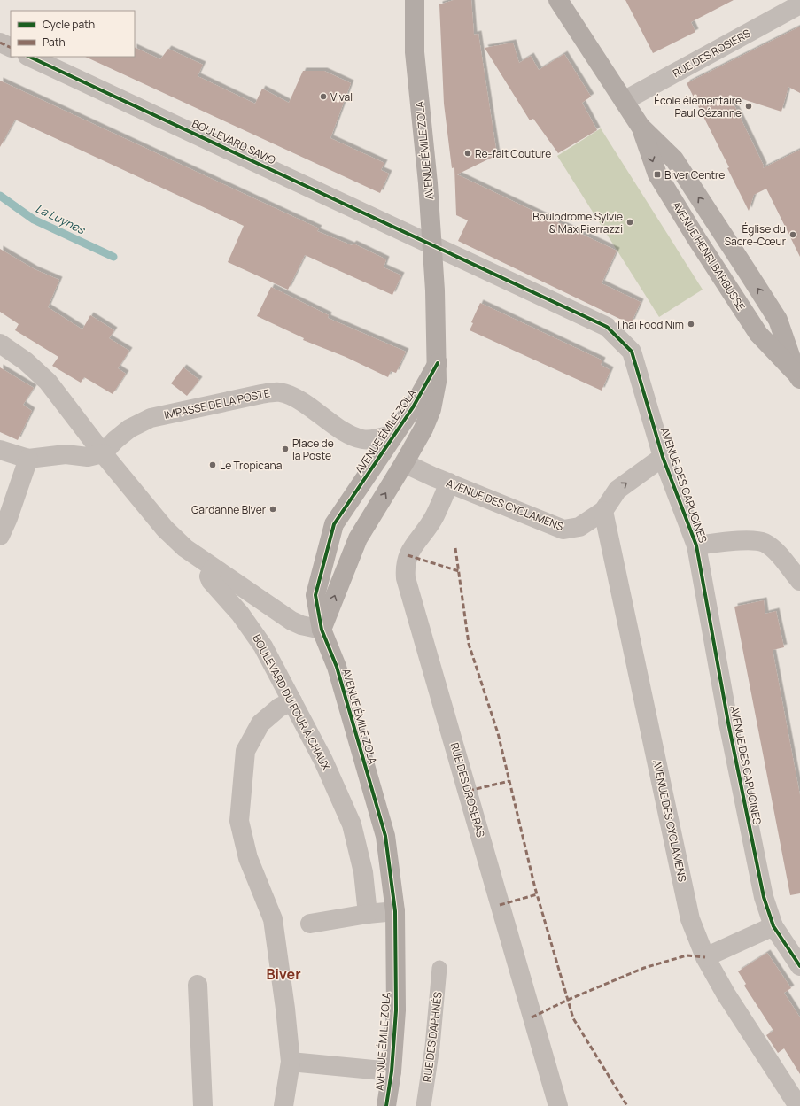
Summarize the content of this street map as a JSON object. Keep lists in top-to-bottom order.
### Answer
{
  "streets": {
    "street": [
      "RUE DES ROSIERS",
      "BOULEVARD SAVIO",
      "AVENUE ÉMILE ZOLA",
      "IMPASSE DE LA POSTE",
      "AVENUE DES CAPUCINES",
      "AVENUE DES CYCLAMENS",
      "BOULEVARD DU FOUR À CHAUX",
      "RUE DES DROSERAS"
    ],
    "lane": ["RUE DES DAPHNÉS"]
  },
  "crossings": [
    ["BOULEVARD SAVIO", "AVENUE ÉMILE ZOLA"],
    ["BOULEVARD SAVIO", "AVENUE DES CAPUCINES"],
    ["AVENUE ÉMILE ZOLA", "IMPASSE DE LA POSTE"],
    ["AVENUE ÉMILE ZOLA", "AVENUE DES CAPUCINES"],
    ["AVENUE ÉMILE ZOLA", "AVENUE DES CYCLAMENS"],
    ["AVENUE DES CAPUCINES", "AVENUE DES CYCLAMENS"],
    ["AVENUE DES CYCLAMENS", "RUE DES DROSERAS"]
  ],
  "districts": ["Biver"],
  "water": ["La Luynes"],
  "places": {
    "other": [
      "Vival",
      "École élémentaire Paul Cézanne",
      "Re-fait Couture",
      "Boulodrome Sylvie & Max Pierrazzi",
      "Église du Sacré-Cœur",
      "Thaï Food Nim",
      "Place de la Poste",
      "Le Tropicana",
      "Gardanne Biver"
    ],
    "transit": ["Biver Centre"]
  },
  "legend": ["Cycle path", "Path"]
}
